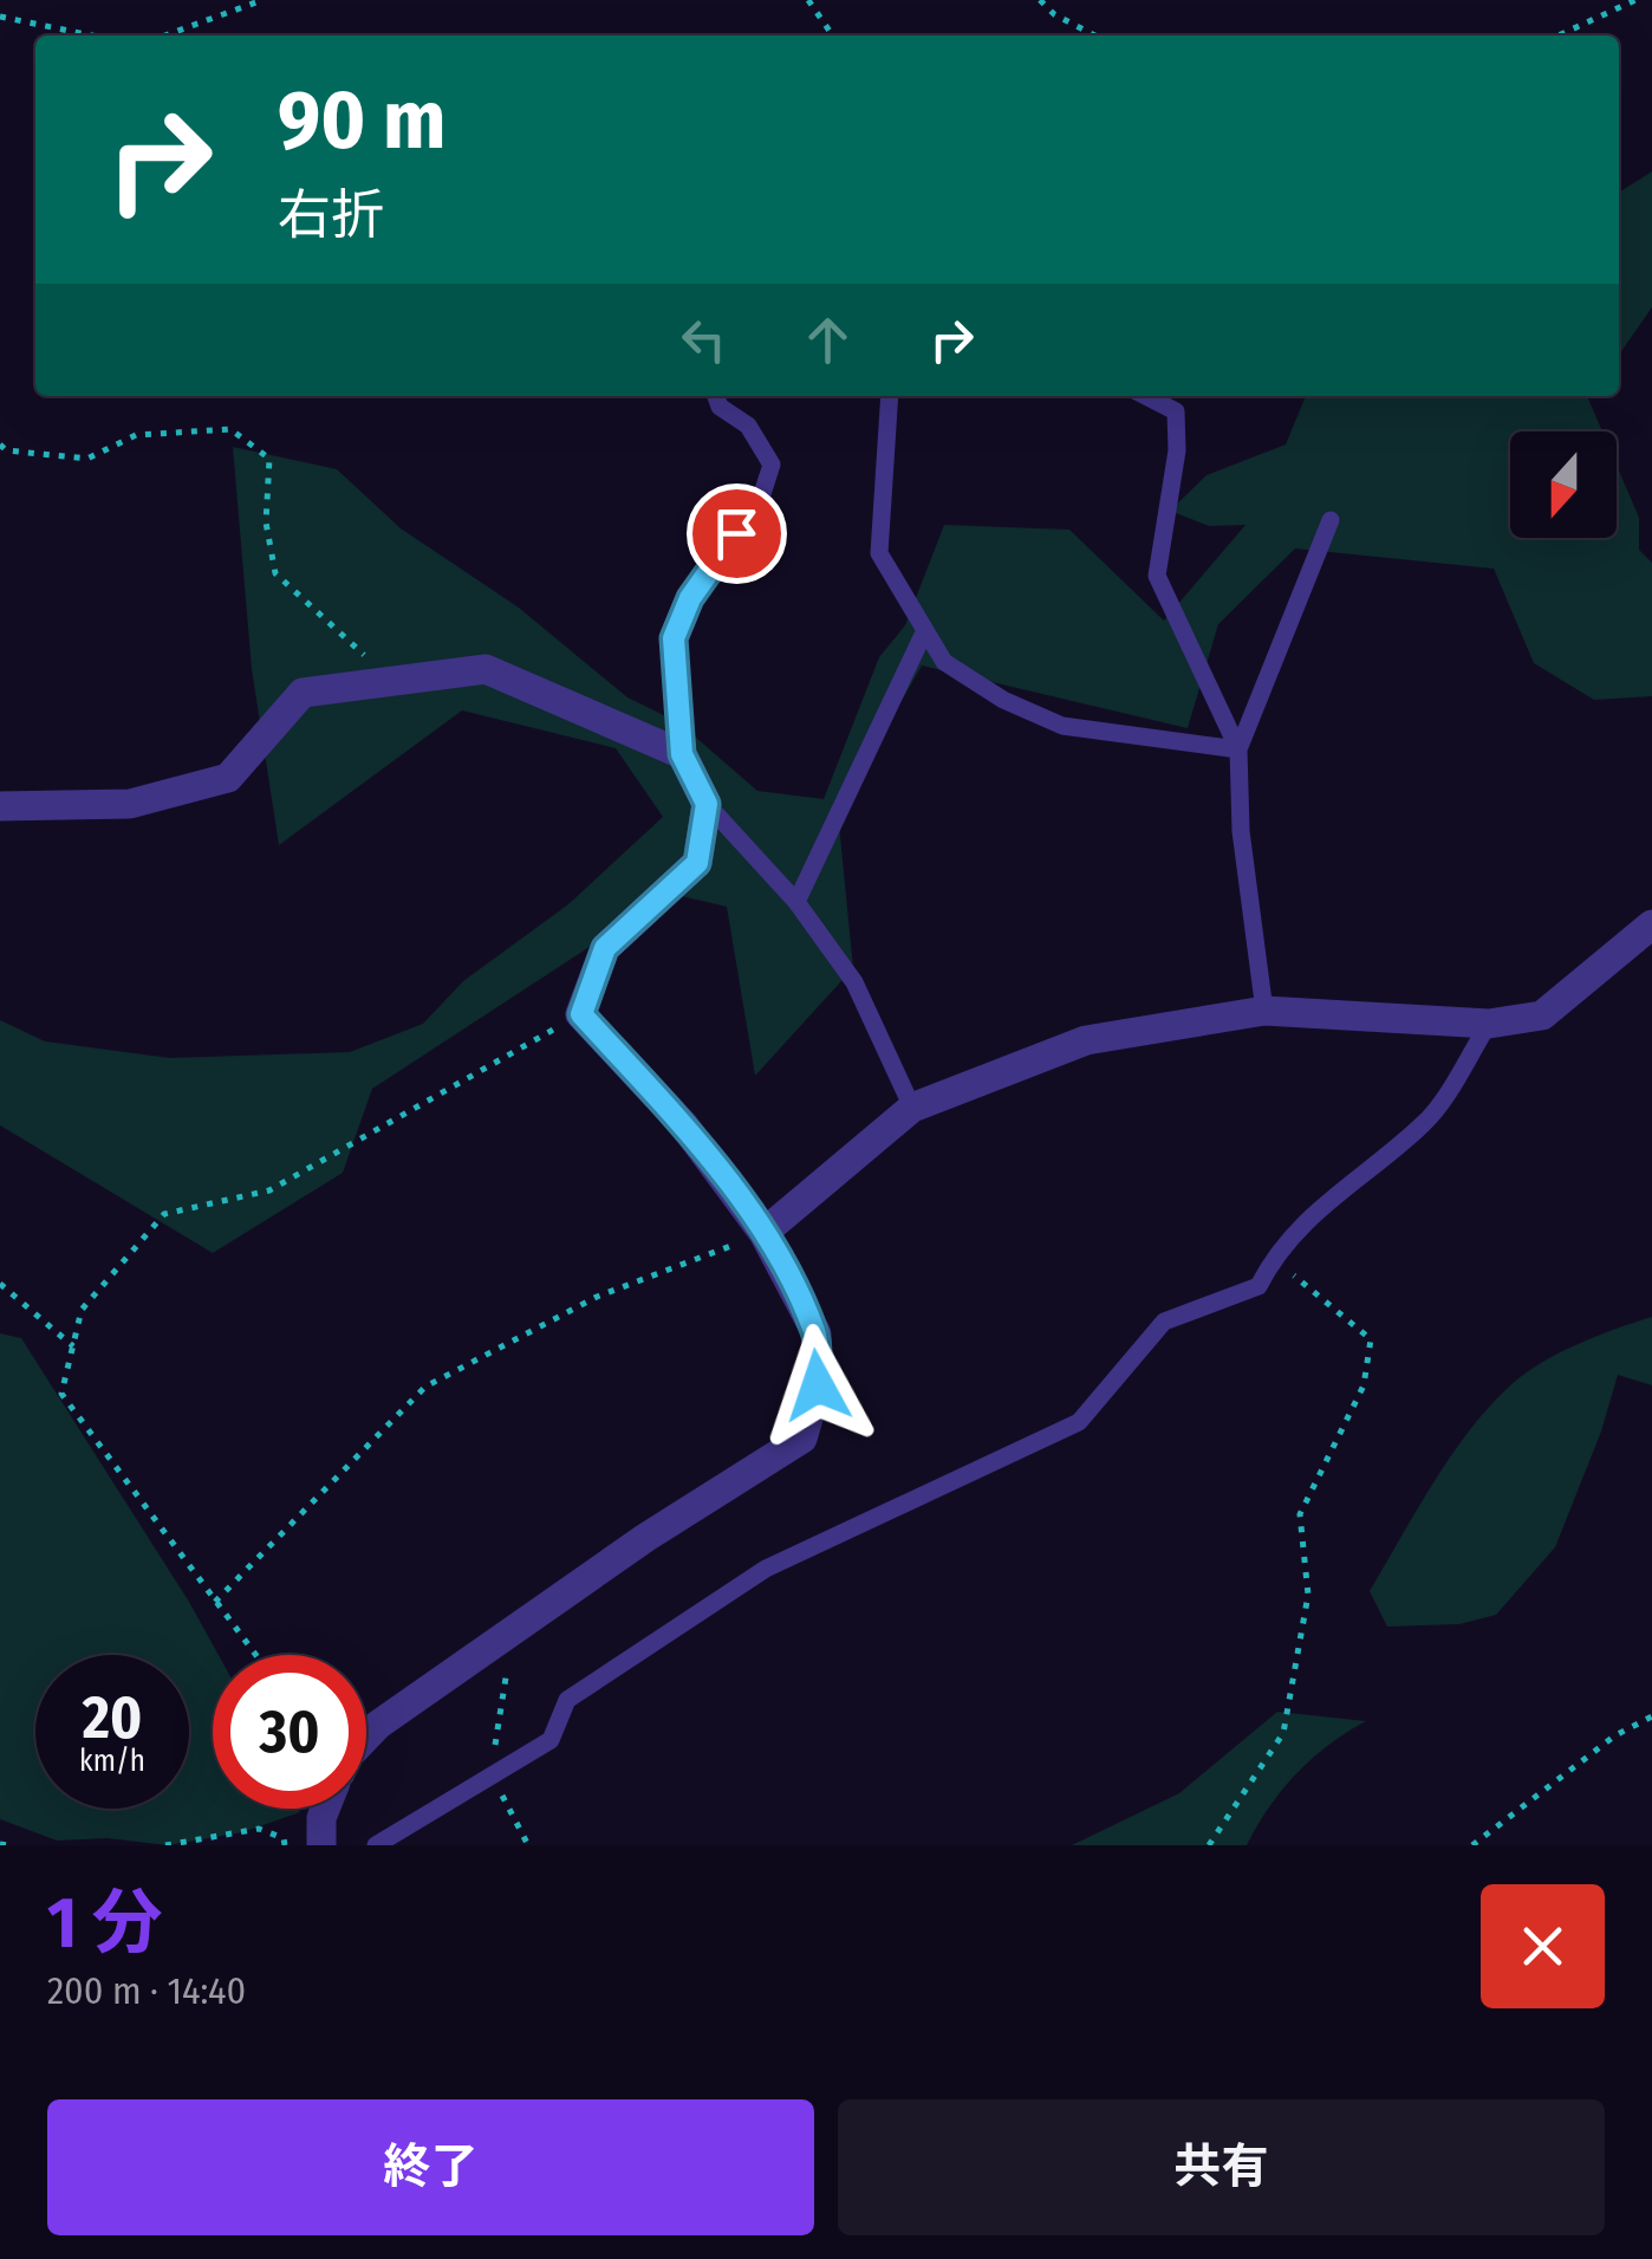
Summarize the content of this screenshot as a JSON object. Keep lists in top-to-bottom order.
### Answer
{
  "north": "bottom",
  "page": {
    "turn": ["90 m", "右折"],
    "speed": "20 km/h",
    "limit": "30",
    "heading": ["1 分", "200 m · 14:40"],
    "buttons": ["終了", "共有"]
  }
}
